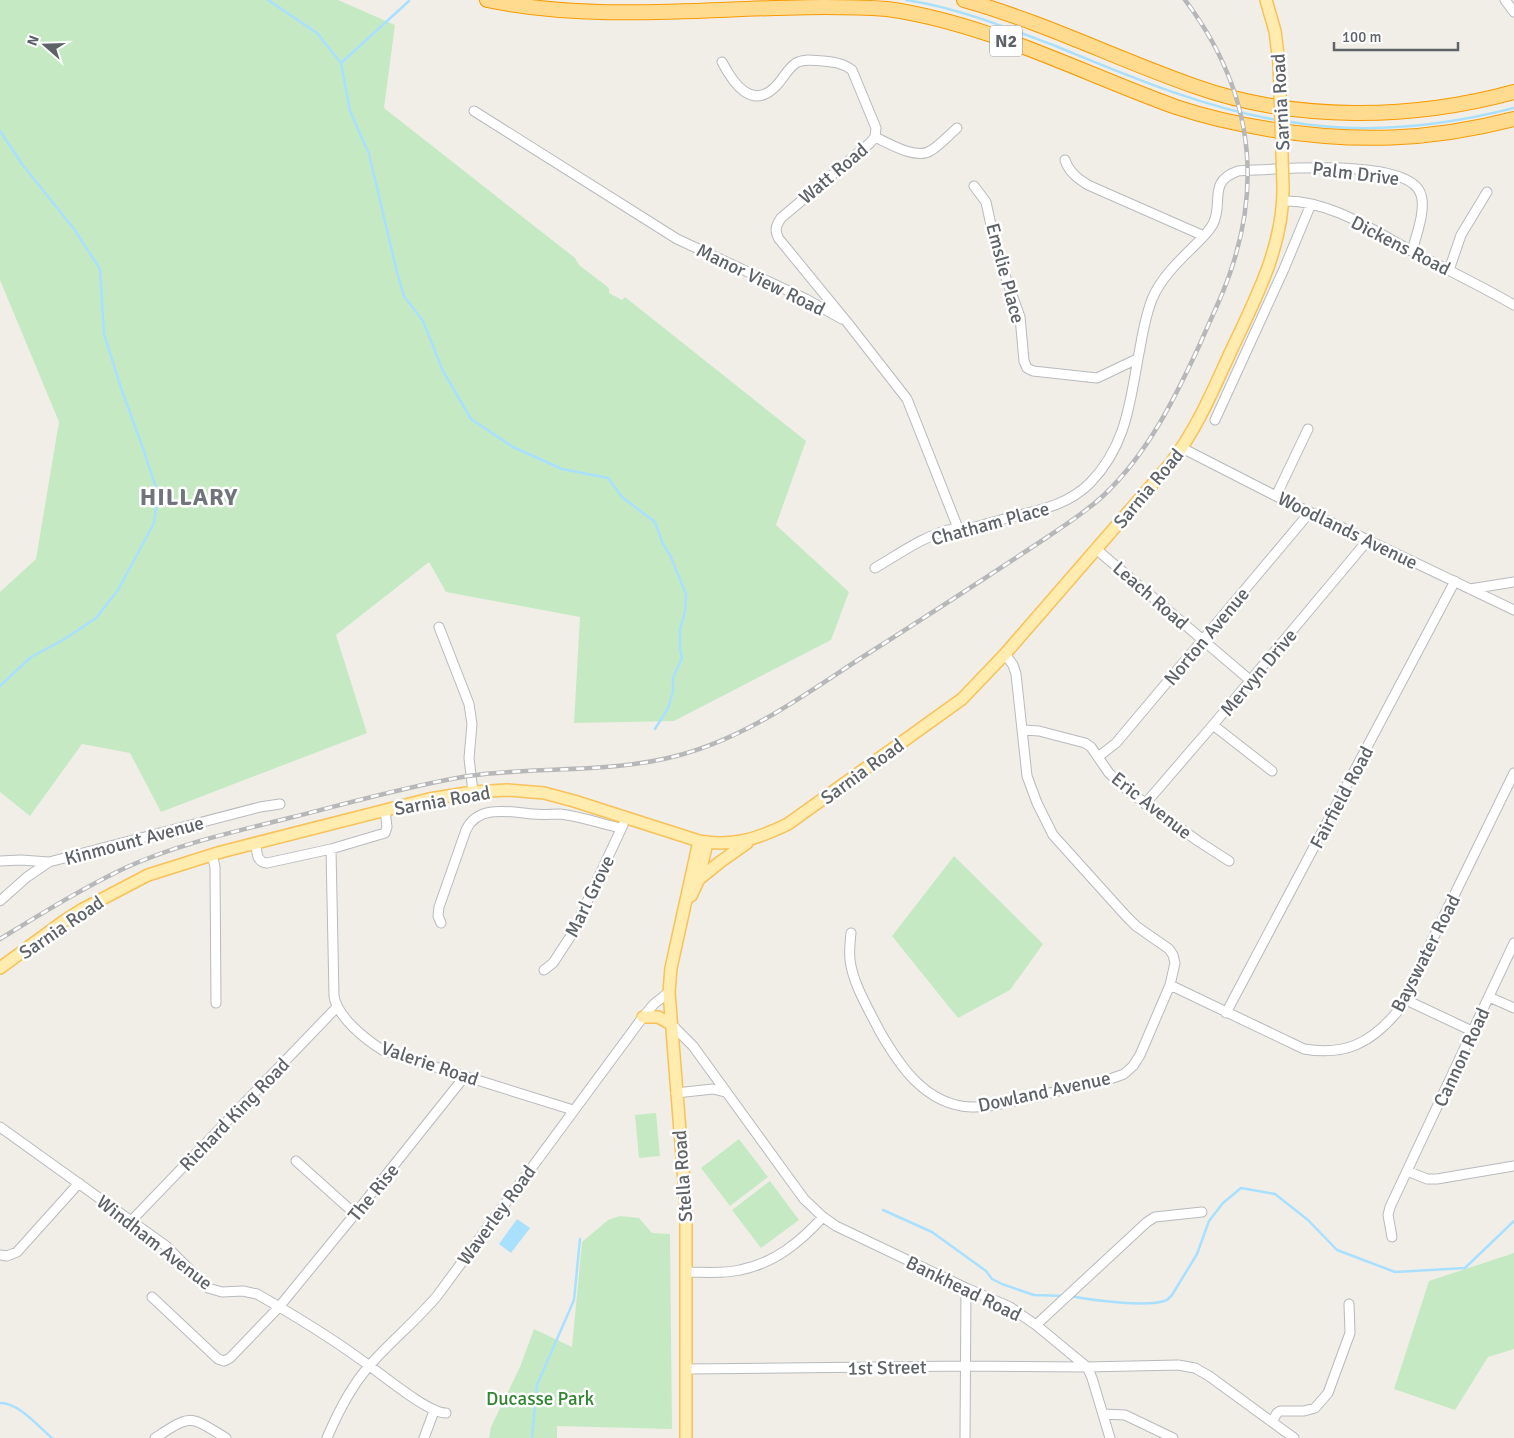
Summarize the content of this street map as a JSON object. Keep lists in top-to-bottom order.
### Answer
{
  "streets": {
    "highway": ["N2"],
    "main road": ["Sarnia Road", "Stella Road"],
    "street": [
      "Watt Road",
      "Palm Drive",
      "Dickens Road",
      "Emslie Place",
      "Manor View Road",
      "Chatham Place",
      "Woodlands Avenue",
      "Leach Road",
      "Norton Avenue",
      "Mervyn Drive",
      "Fairfield Road",
      "Eric Avenue",
      "Kinmount Avenue",
      "Marl Grove",
      "Bayswater Road",
      "Cannon Road",
      "Valerie Road",
      "Dowland Avenue",
      "Richard King Road",
      "The Rise",
      "Waverley Road",
      "Windham Avenue",
      "Bankhead Road",
      "1st Street"
    ]
  },
  "crossings": [
    ["Sarnia Road", "Dickens Road"],
    ["Sarnia Road", "Woodlands Avenue"],
    ["Sarnia Road", "Leach Road"],
    ["Sarnia Road", "Marl Grove"],
    ["Sarnia Road", "Dowland Avenue"],
    ["Sarnia Road", "Stella Road"],
    ["Watt Road", "Manor View Road"],
    ["Palm Drive", "Dickens Road"],
    ["Palm Drive", "Emslie Place"],
    ["Palm Drive", "Chatham Place"],
    ["Emslie Place", "Chatham Place"],
    ["Manor View Road", "Chatham Place"],
    ["Woodlands Avenue", "Norton Avenue"],
    ["Woodlands Avenue", "Mervyn Drive"],
    ["Woodlands Avenue", "Fairfield Road"],
    ["Leach Road", "Norton Avenue"],
    ["Leach Road", "Mervyn Drive"],
    ["Norton Avenue", "Eric Avenue"],
    ["Mervyn Drive", "Eric Avenue"],
    ["Fairfield Road", "Bayswater Road"],
    ["Eric Avenue", "Dowland Avenue"],
    ["Bayswater Road", "Dowland Avenue"],
    ["Valerie Road", "Richard King Road"],
    ["Valerie Road", "The Rise"],
    ["Valerie Road", "Waverley Road"],
    ["Richard King Road", "Windham Avenue"],
    ["Stella Road", "Waverley Road"],
    ["Stella Road", "Bankhead Road"],
    ["Stella Road", "1st Street"],
    ["The Rise", "Windham Avenue"],
    ["Waverley Road", "Windham Avenue"],
    ["Bankhead Road", "1st Street"]
  ],
  "districts": ["HILLARY"],
  "parks": ["Ducasse Park"],
  "scale_bar": "100 m",
  "north": "left"
}
